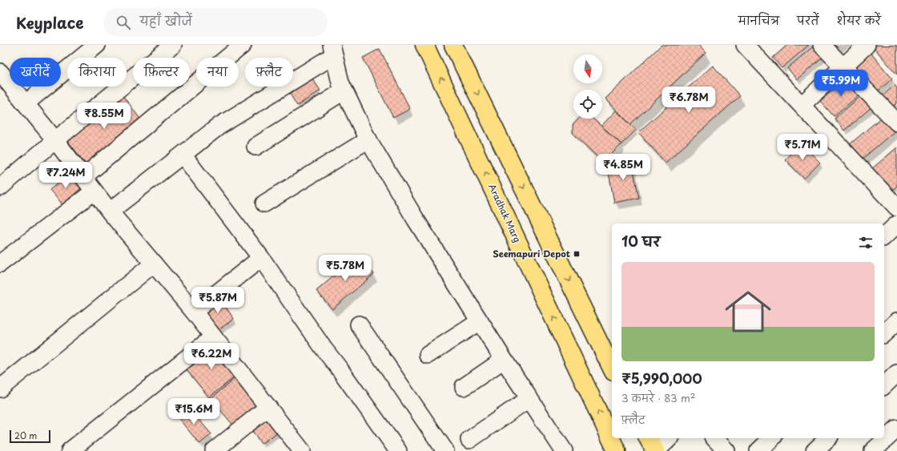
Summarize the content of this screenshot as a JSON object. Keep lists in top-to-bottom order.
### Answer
{
  "streets": {
    "main road": ["Aradhak Marg"]
  },
  "places": {
    "transit": ["Seemapuri Depot"]
  },
  "scale_bar": "20 m",
  "north": "bottom",
  "page": {
    "header": "Keyplace",
    "search": "यहाँ खोजें",
    "nav": ["मानचित्र", "परतें", "शेयर करें"],
    "chip": [
      "खरीदें",
      "किराया",
      "फ़िल्टर",
      "नया",
      "फ़्लैट"
    ],
    "price": [
      "₹5.99M",
      "₹6.78M",
      "₹8.55M",
      "₹5.71M",
      "₹4.85M",
      "₹7.24M",
      "₹5.78M",
      "₹5.87M",
      "₹6.22M",
      "₹15.6M"
    ],
    "heading": "10 घर",
    "list": [
      {
        "name": "₹5,990,000",
        "note": "3 कमरे · 83 m² · फ़्लैट"
      }
    ],
    "scale": "20 m"
  }
}
